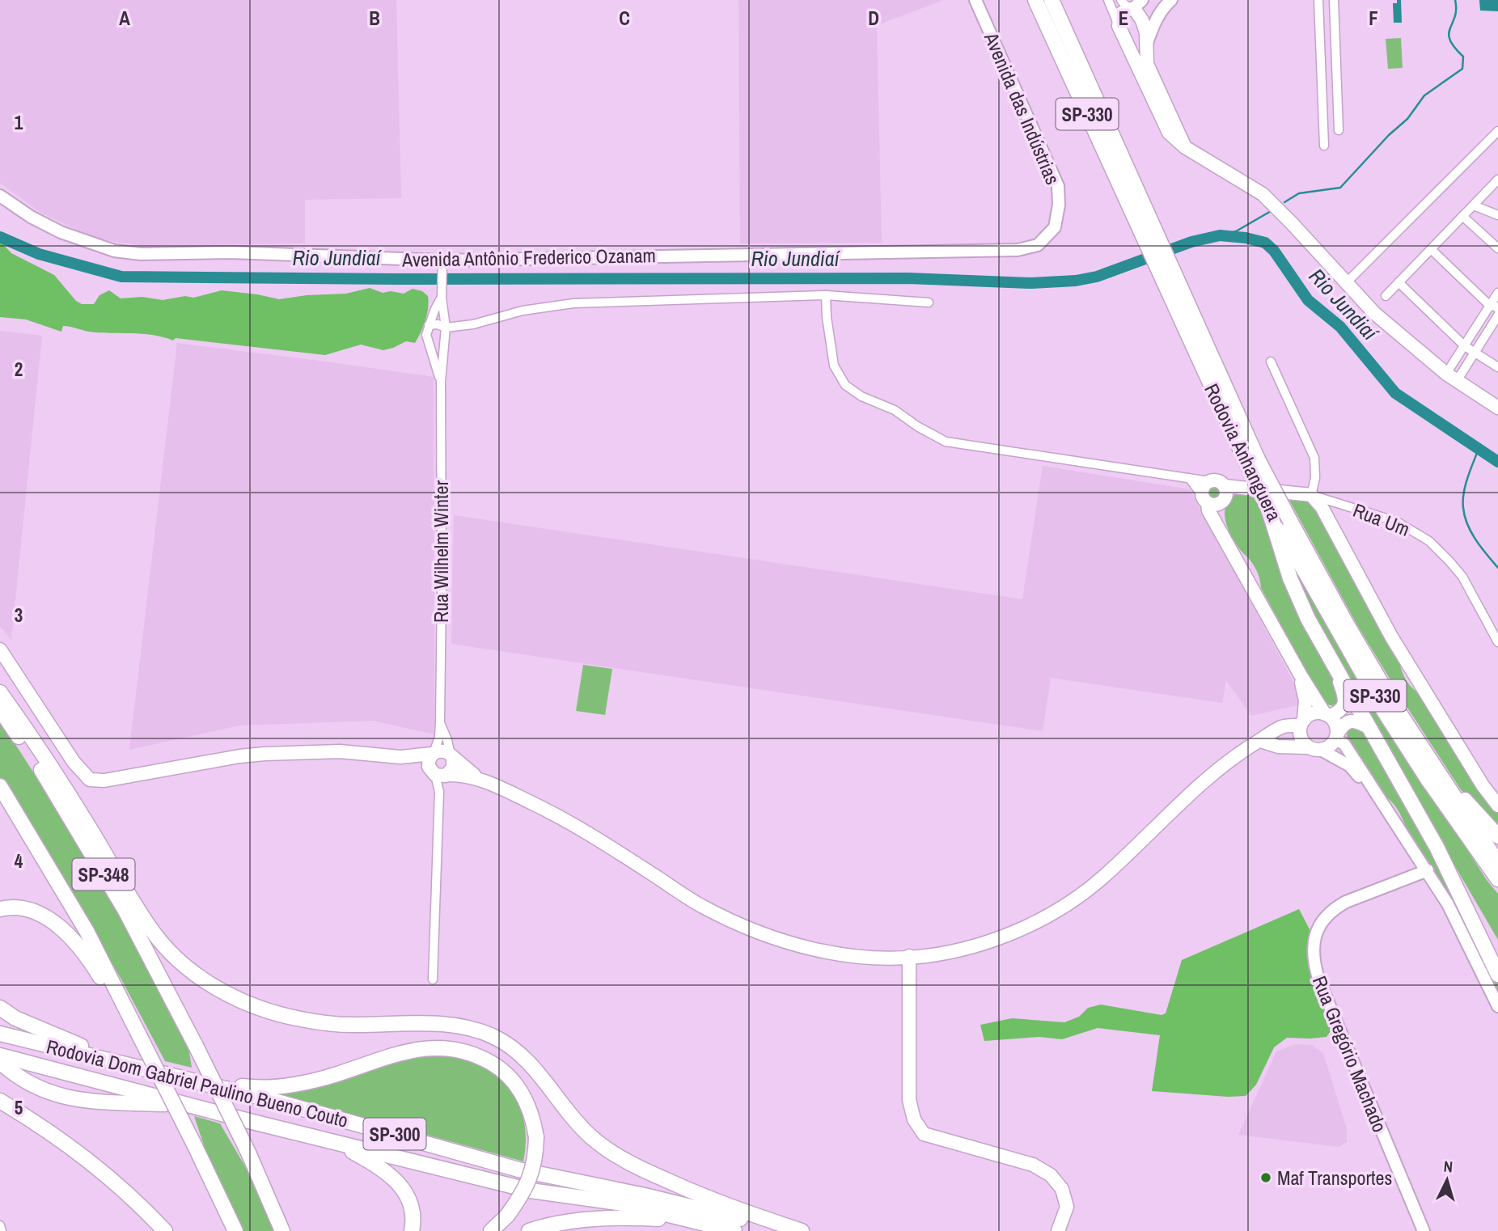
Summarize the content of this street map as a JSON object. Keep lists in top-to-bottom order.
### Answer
{
  "streets": {
    "highway": [
      "SP-330",
      "Rodovia Anhanguera",
      "SP-348",
      "Rodovia Dom Gabriel Paulino Bueno Couto",
      "SP-300"
    ],
    "street": [
      "Avenida das Indústrias",
      "Avenida Antônio Frederico Ozanam",
      "Rua Um",
      "Rua Wilhelm Winter",
      "Rua Gregório Machado"
    ]
  },
  "crossings": [
    ["Avenida das Indústrias", "Avenida Antônio Frederico Ozanam"]
  ],
  "water": ["Rio Jundiaí"],
  "places": ["Maf Transportes"],
  "north": "top",
  "grid": {
    "columns": [
      "A",
      "B",
      "C",
      "D",
      "E",
      "F"
    ],
    "rows": [
      "1",
      "2",
      "3",
      "4",
      "5"
    ]
  }
}
